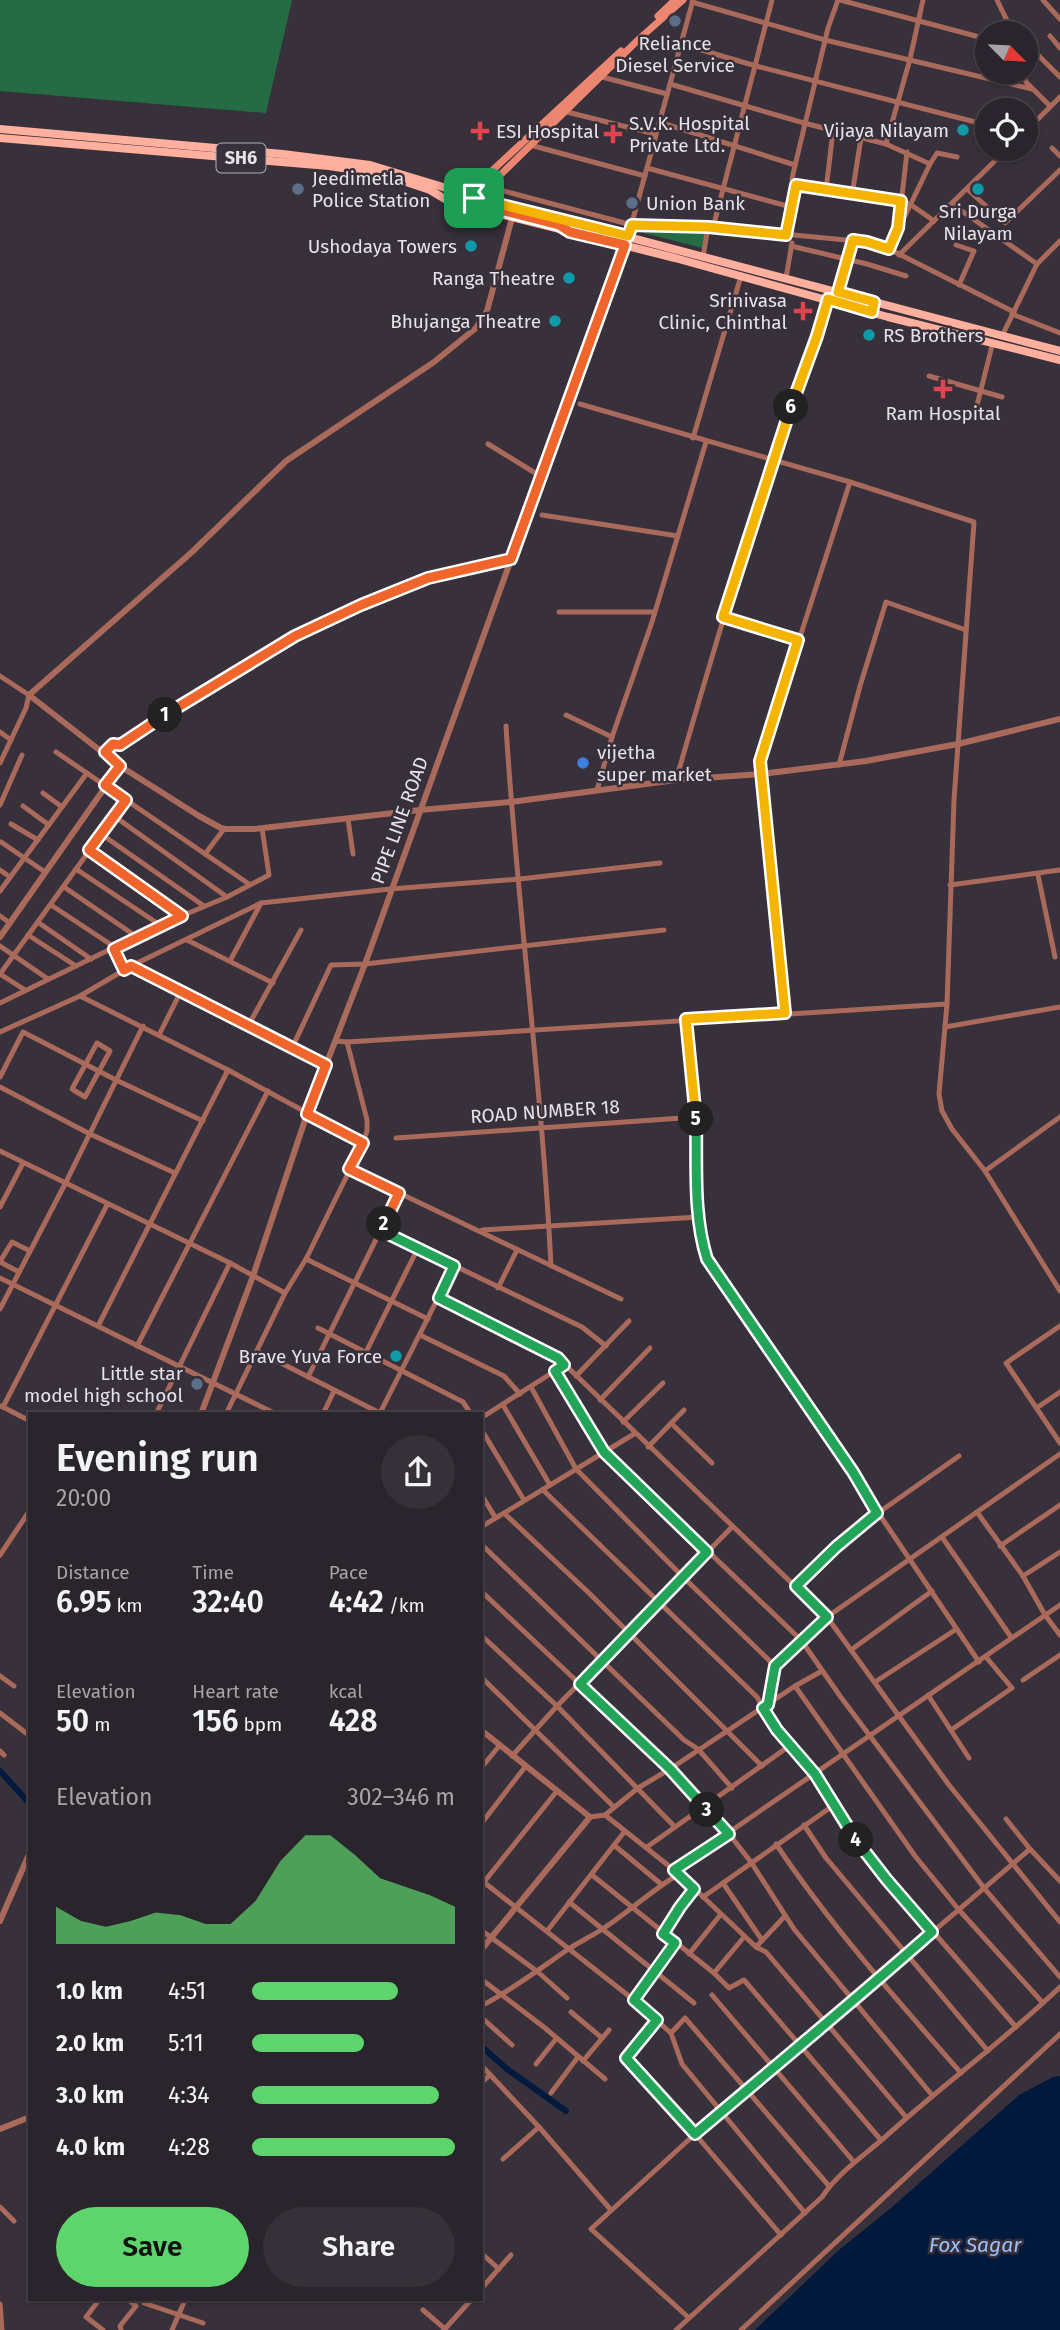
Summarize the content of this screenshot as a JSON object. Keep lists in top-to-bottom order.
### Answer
{
  "streets": {
    "main road": ["SH6"],
    "street": ["PIPE LINE ROAD", "ROAD NUMBER 18"]
  },
  "crossings": [
    ["SH6", "PIPE LINE ROAD"]
  ],
  "water": ["Fox Sagar"],
  "places": {
    "other": [
      "Reliance Diesel Service",
      "Vijaya Nilayam",
      "Jeedimetla Police Station",
      "Sri Durga Nilayam",
      "Union Bank",
      "Ushodaya Towers",
      "Ranga Theatre",
      "Bhujanga Theatre",
      "RS Brothers",
      "vijetha super market",
      "Brave Yuva Force",
      "Little star model high school"
    ],
    "health": [
      "ESI Hospital",
      "S.V.K. Hospital Private Ltd.",
      "Srinivasa Clinic, Chinthal",
      "Ram Hospital"
    ]
  },
  "north": "bottom right",
  "page": {
    "pins": [
      "6",
      "1",
      "5",
      "2",
      "3",
      "4"
    ],
    "heading": ["Evening run", "20:00"],
    "stats": [
      ["Distance", "6.95 km"],
      ["Time", "32:40"],
      ["Pace", "4:42 /km"],
      ["Elevation", "50 m"],
      ["Heart rate", "156 bpm"],
      ["kcal", "428"]
    ],
    "chart": ["Elevation", "302–346 m"],
    "list": [
      {
        "name": "1.0 km",
        "note": "4:51"
      },
      {
        "name": "2.0 km",
        "note": "5:11"
      },
      {
        "name": "3.0 km",
        "note": "4:34"
      },
      {
        "name": "4.0 km",
        "note": "4:28"
      }
    ],
    "buttons": ["Save", "Share"]
  }
}
